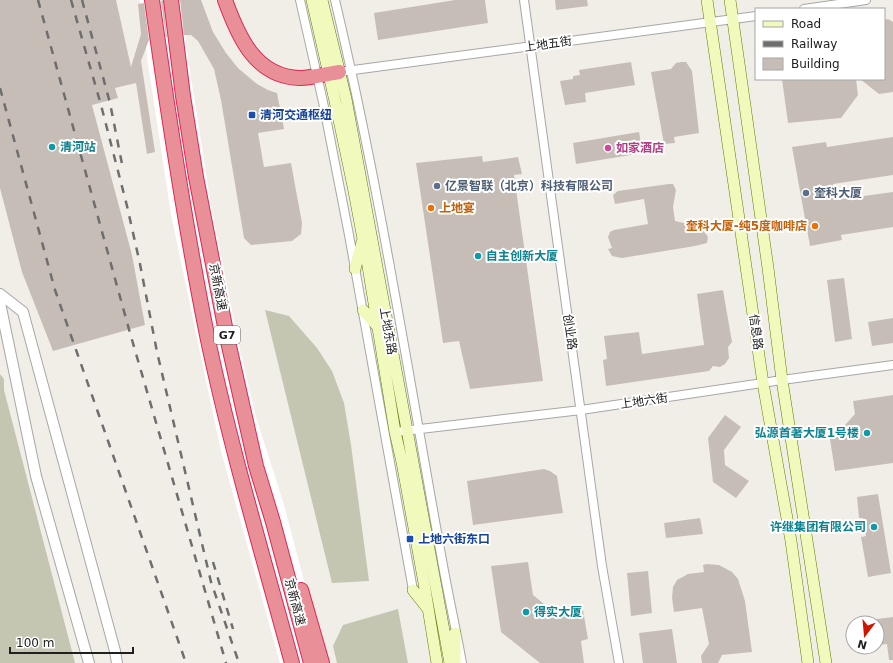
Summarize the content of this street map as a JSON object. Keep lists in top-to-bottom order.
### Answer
{
  "streets": {
    "highway": ["京新高速", "G7"],
    "main road": ["上地东路", "信息路"],
    "street": ["上地五街", "创业路", "上地六街"]
  },
  "crossings": [
    ["上地五街", "上地东路"],
    ["上地五街", "创业路"],
    ["上地五街", "信息路"],
    ["上地东路", "上地六街"],
    ["创业路", "上地六街"],
    ["信息路", "上地六街"]
  ],
  "places": {
    "transit": ["清河交通枢纽", "上地六街东口"],
    "other": [
      "清河站",
      "如家酒店",
      "亿景智联（北京）科技有限公司",
      "奎科大厦",
      "上地宴",
      "奎科大厦-纯5度咖啡店",
      "自主创新大厦",
      "弘源首著大厦1号楼",
      "许继集团有限公司",
      "得实大厦"
    ]
  },
  "legend": ["Road", "Railway", "Building"],
  "scale_bar": "100 m",
  "north": "bottom"
}
